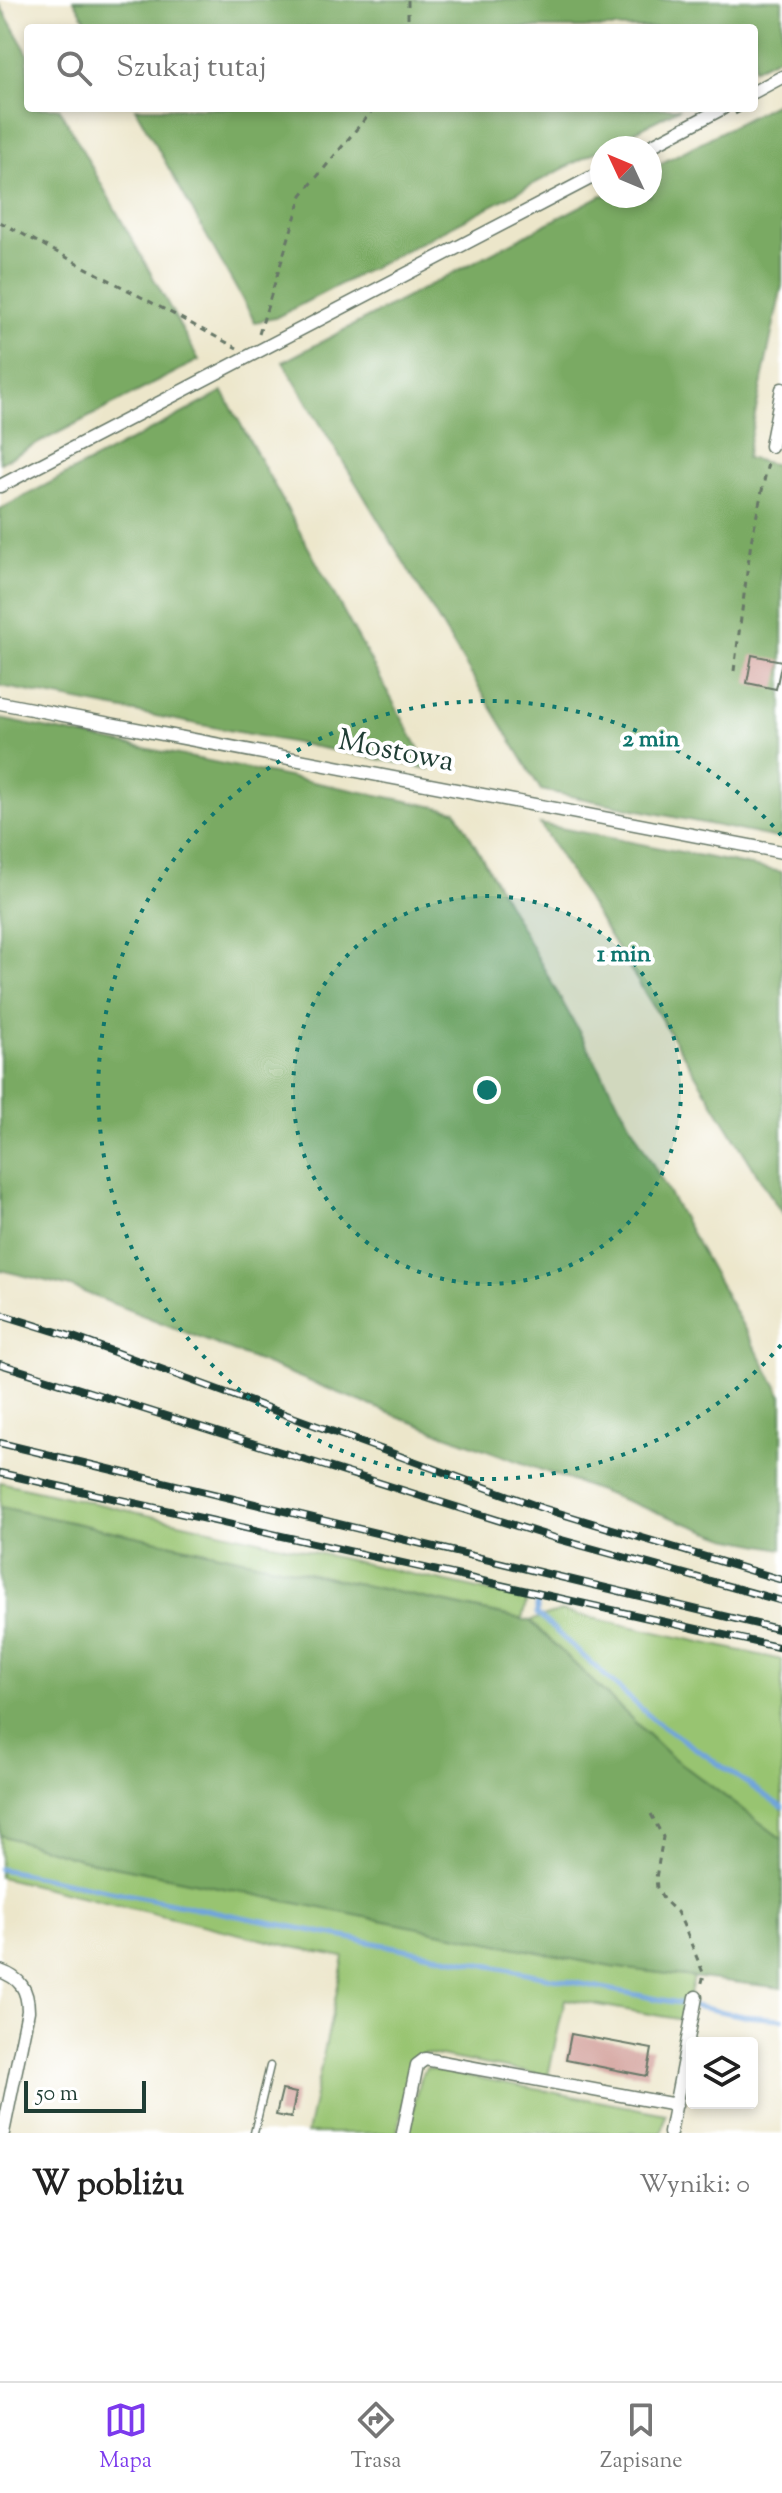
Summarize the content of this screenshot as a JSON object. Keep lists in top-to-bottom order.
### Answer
{
  "streets": {
    "street": ["Mostowa"]
  },
  "scale_bar": "50 m",
  "north": "top left",
  "page": {
    "search": "Szukaj tutaj",
    "scale": "50 m",
    "heading": ["W pobliżu", "Wyniki: 0"],
    "nav": ["Mapa", "Trasa", "Zapisane"]
  },
  "rings": ["2 min", "1 min"]
}
